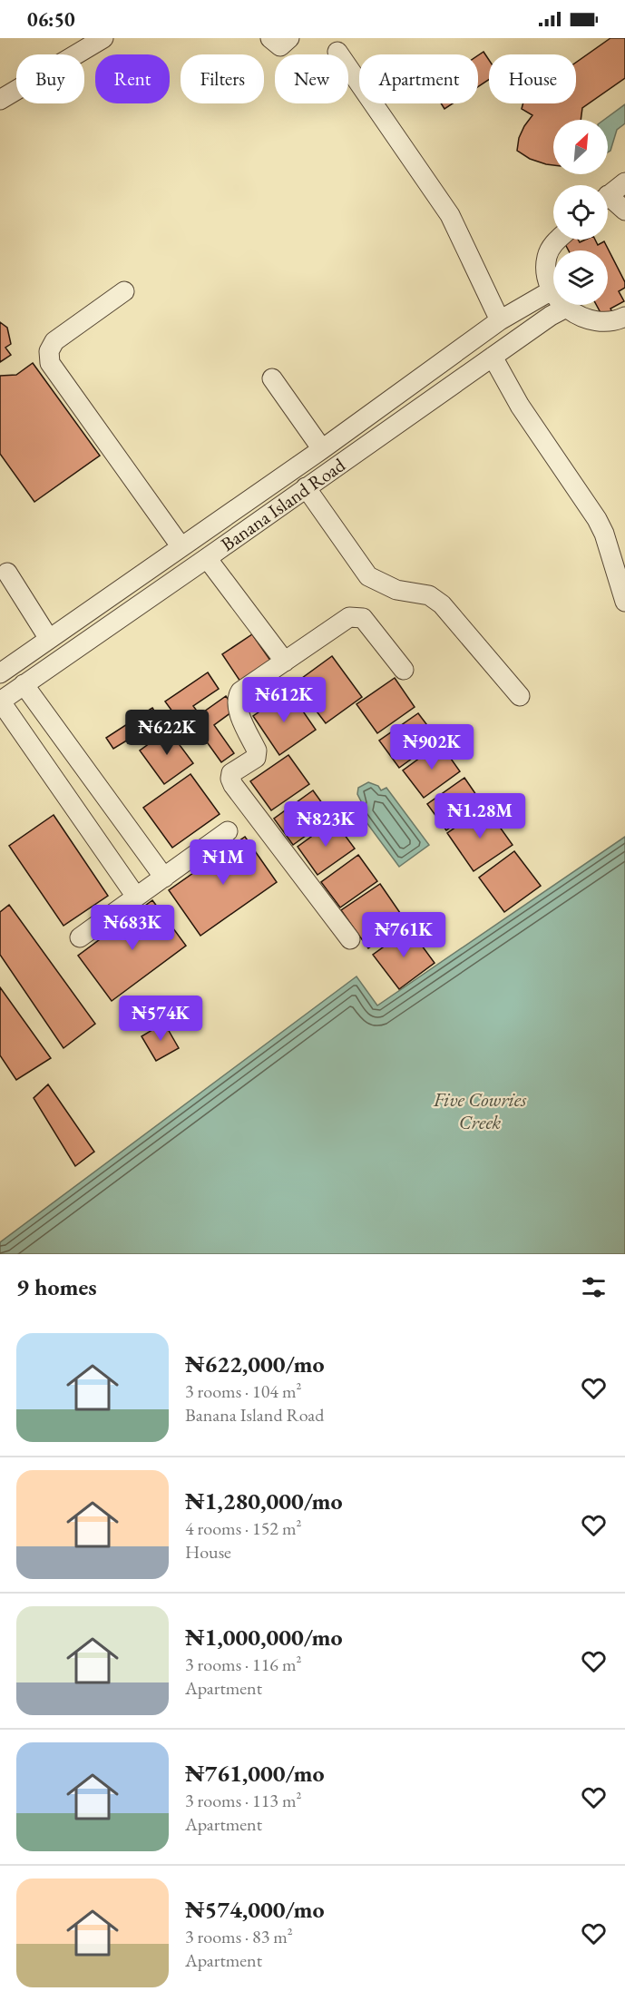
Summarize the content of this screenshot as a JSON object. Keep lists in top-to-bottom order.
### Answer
{
  "streets": {
    "street": ["Banana Island Road"]
  },
  "water": ["Five Cowries Creek"],
  "north": "top right",
  "page": {
    "status": "06:50",
    "chip": [
      "Buy",
      "Rent",
      "Filters",
      "New",
      "Apartment",
      "House"
    ],
    "price": [
      "₦612K",
      "₦622K",
      "₦902K",
      "₦1.28M",
      "₦823K",
      "₦1M",
      "₦683K",
      "₦761K",
      "₦574K"
    ],
    "heading": "9 homes",
    "list": [
      {
        "name": "₦622,000/mo",
        "note": "3 rooms · 104 m² · Banana Island Road"
      },
      {
        "name": "₦1,280,000/mo",
        "note": "4 rooms · 152 m² · House"
      },
      {
        "name": "₦1,000,000/mo",
        "note": "3 rooms · 116 m² · Apartment"
      },
      {
        "name": "₦761,000/mo",
        "note": "3 rooms · 113 m² · Apartment"
      },
      {
        "name": "₦574,000/mo",
        "note": "3 rooms · 83 m² · Apartment"
      }
    ]
  }
}
